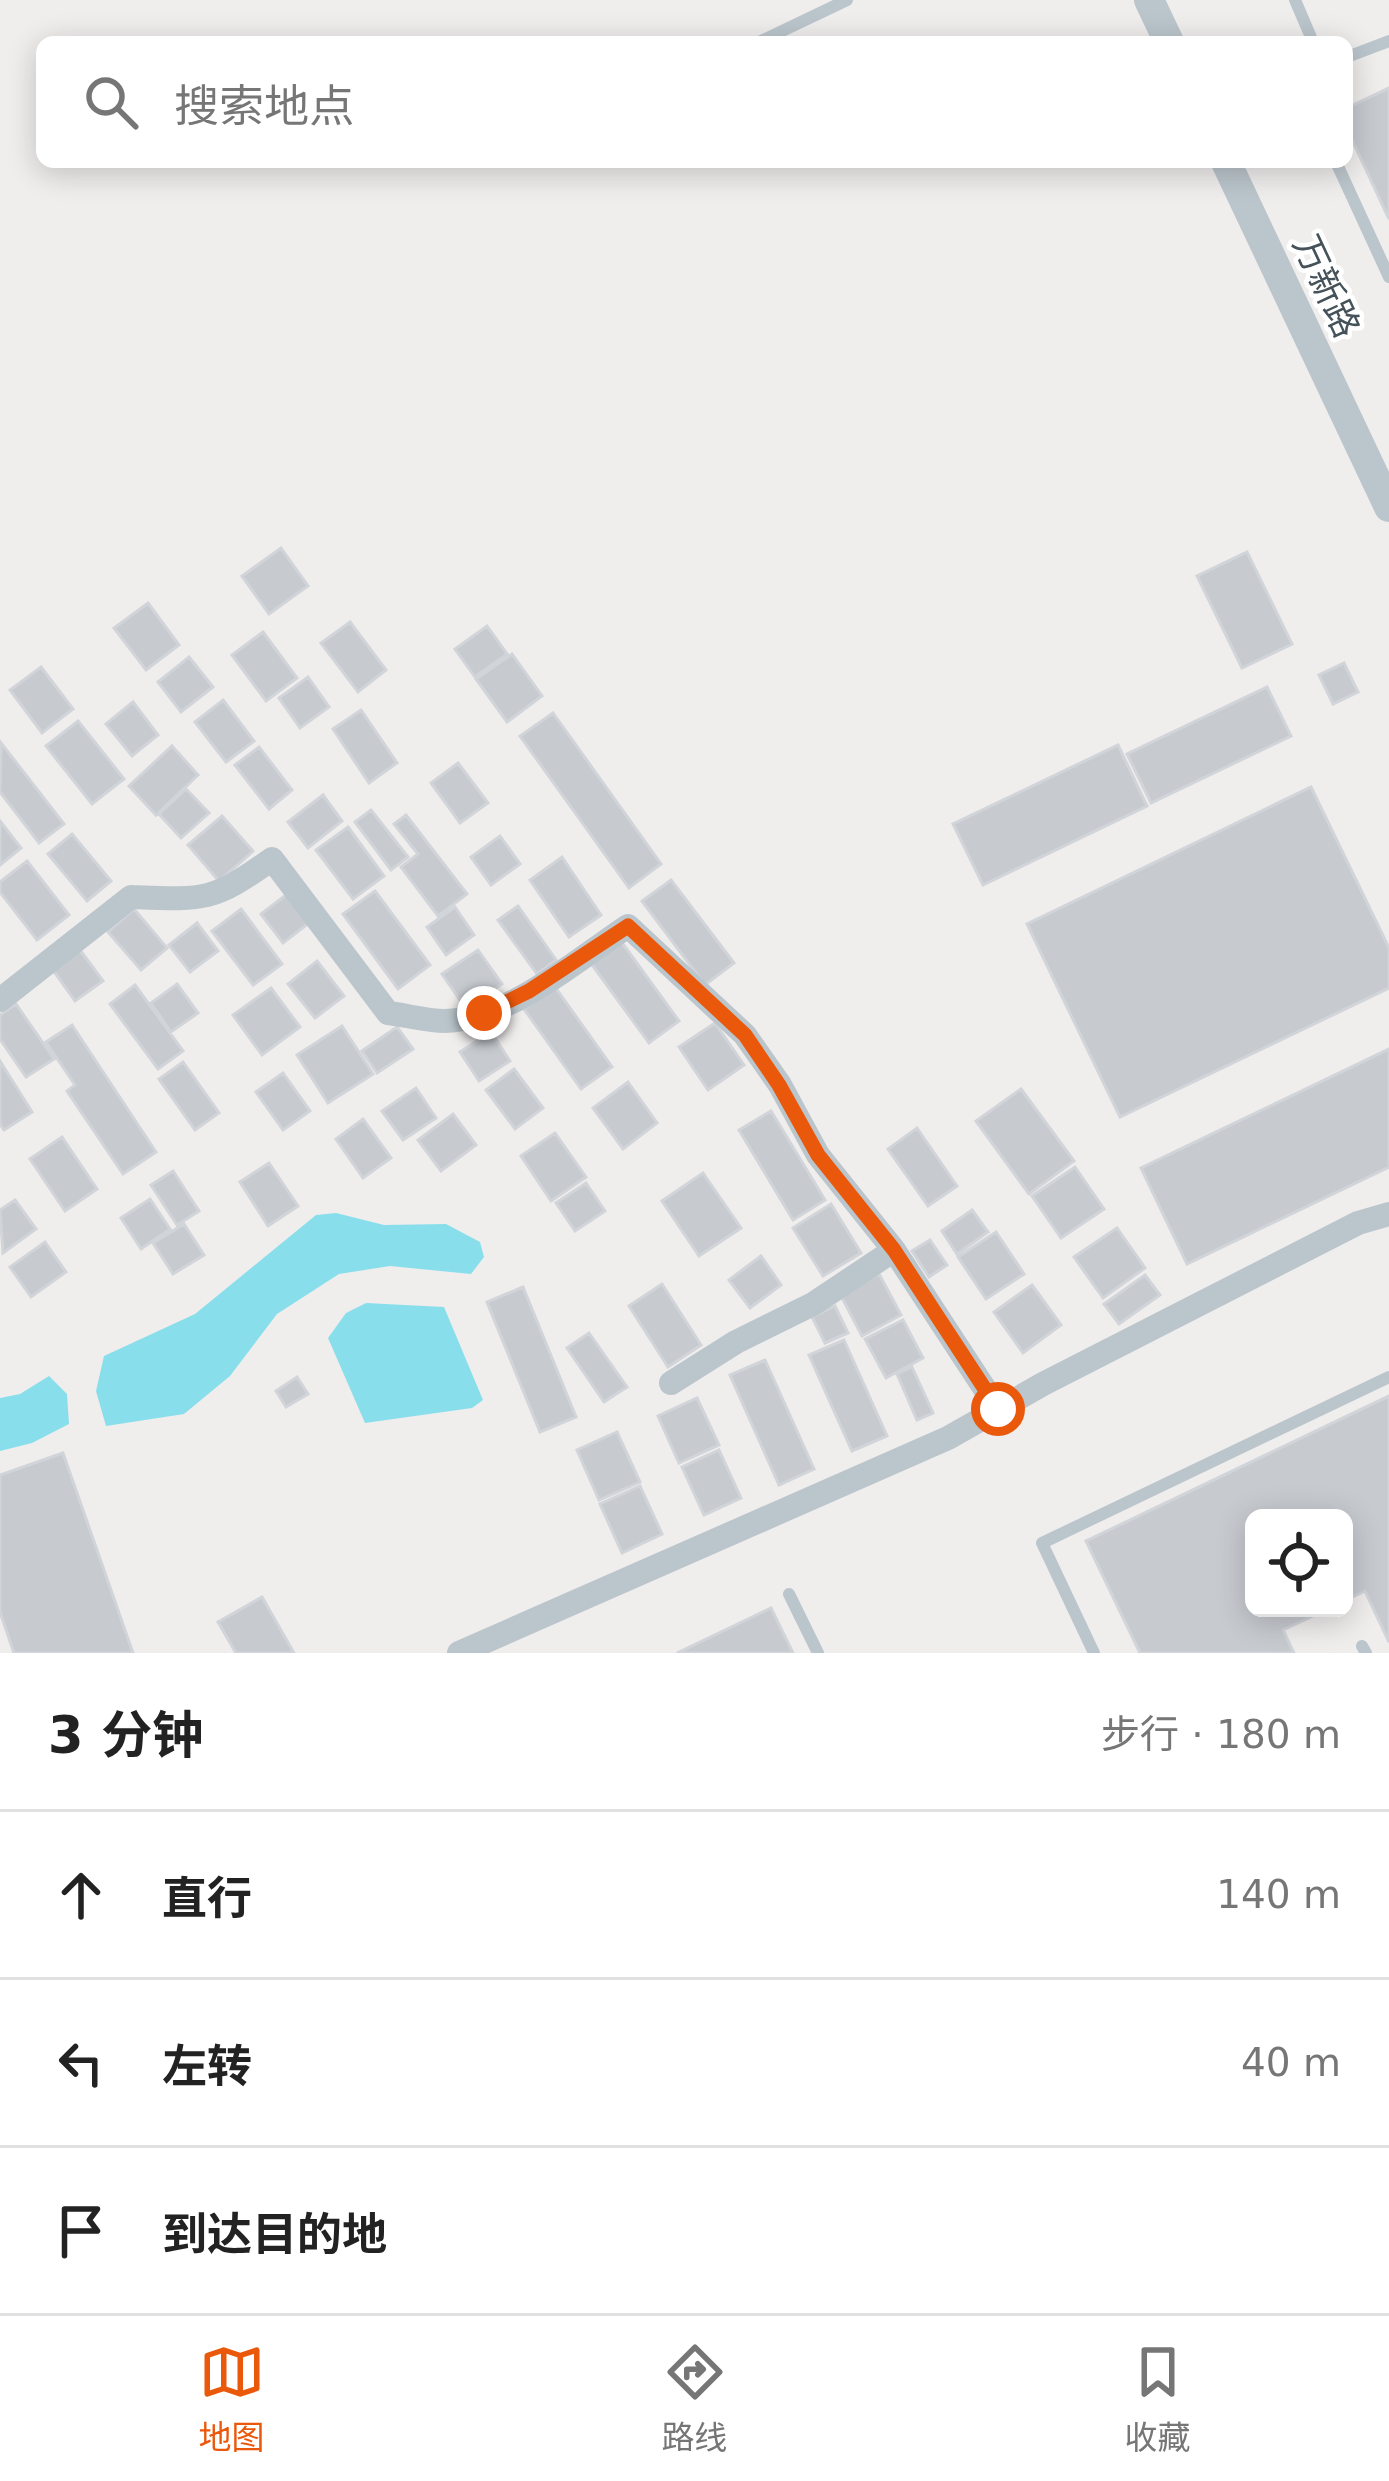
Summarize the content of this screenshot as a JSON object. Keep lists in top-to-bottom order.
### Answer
{
  "streets": {
    "street": ["万新路"]
  },
  "page": {
    "search": "搜索地点",
    "heading": ["3 分钟", "步行 · 180 m"],
    "list": [
      ["直行", "140 m"],
      ["左转", "40 m"],
      "到达目的地"
    ],
    "nav": ["地图", "路线", "收藏"]
  }
}
